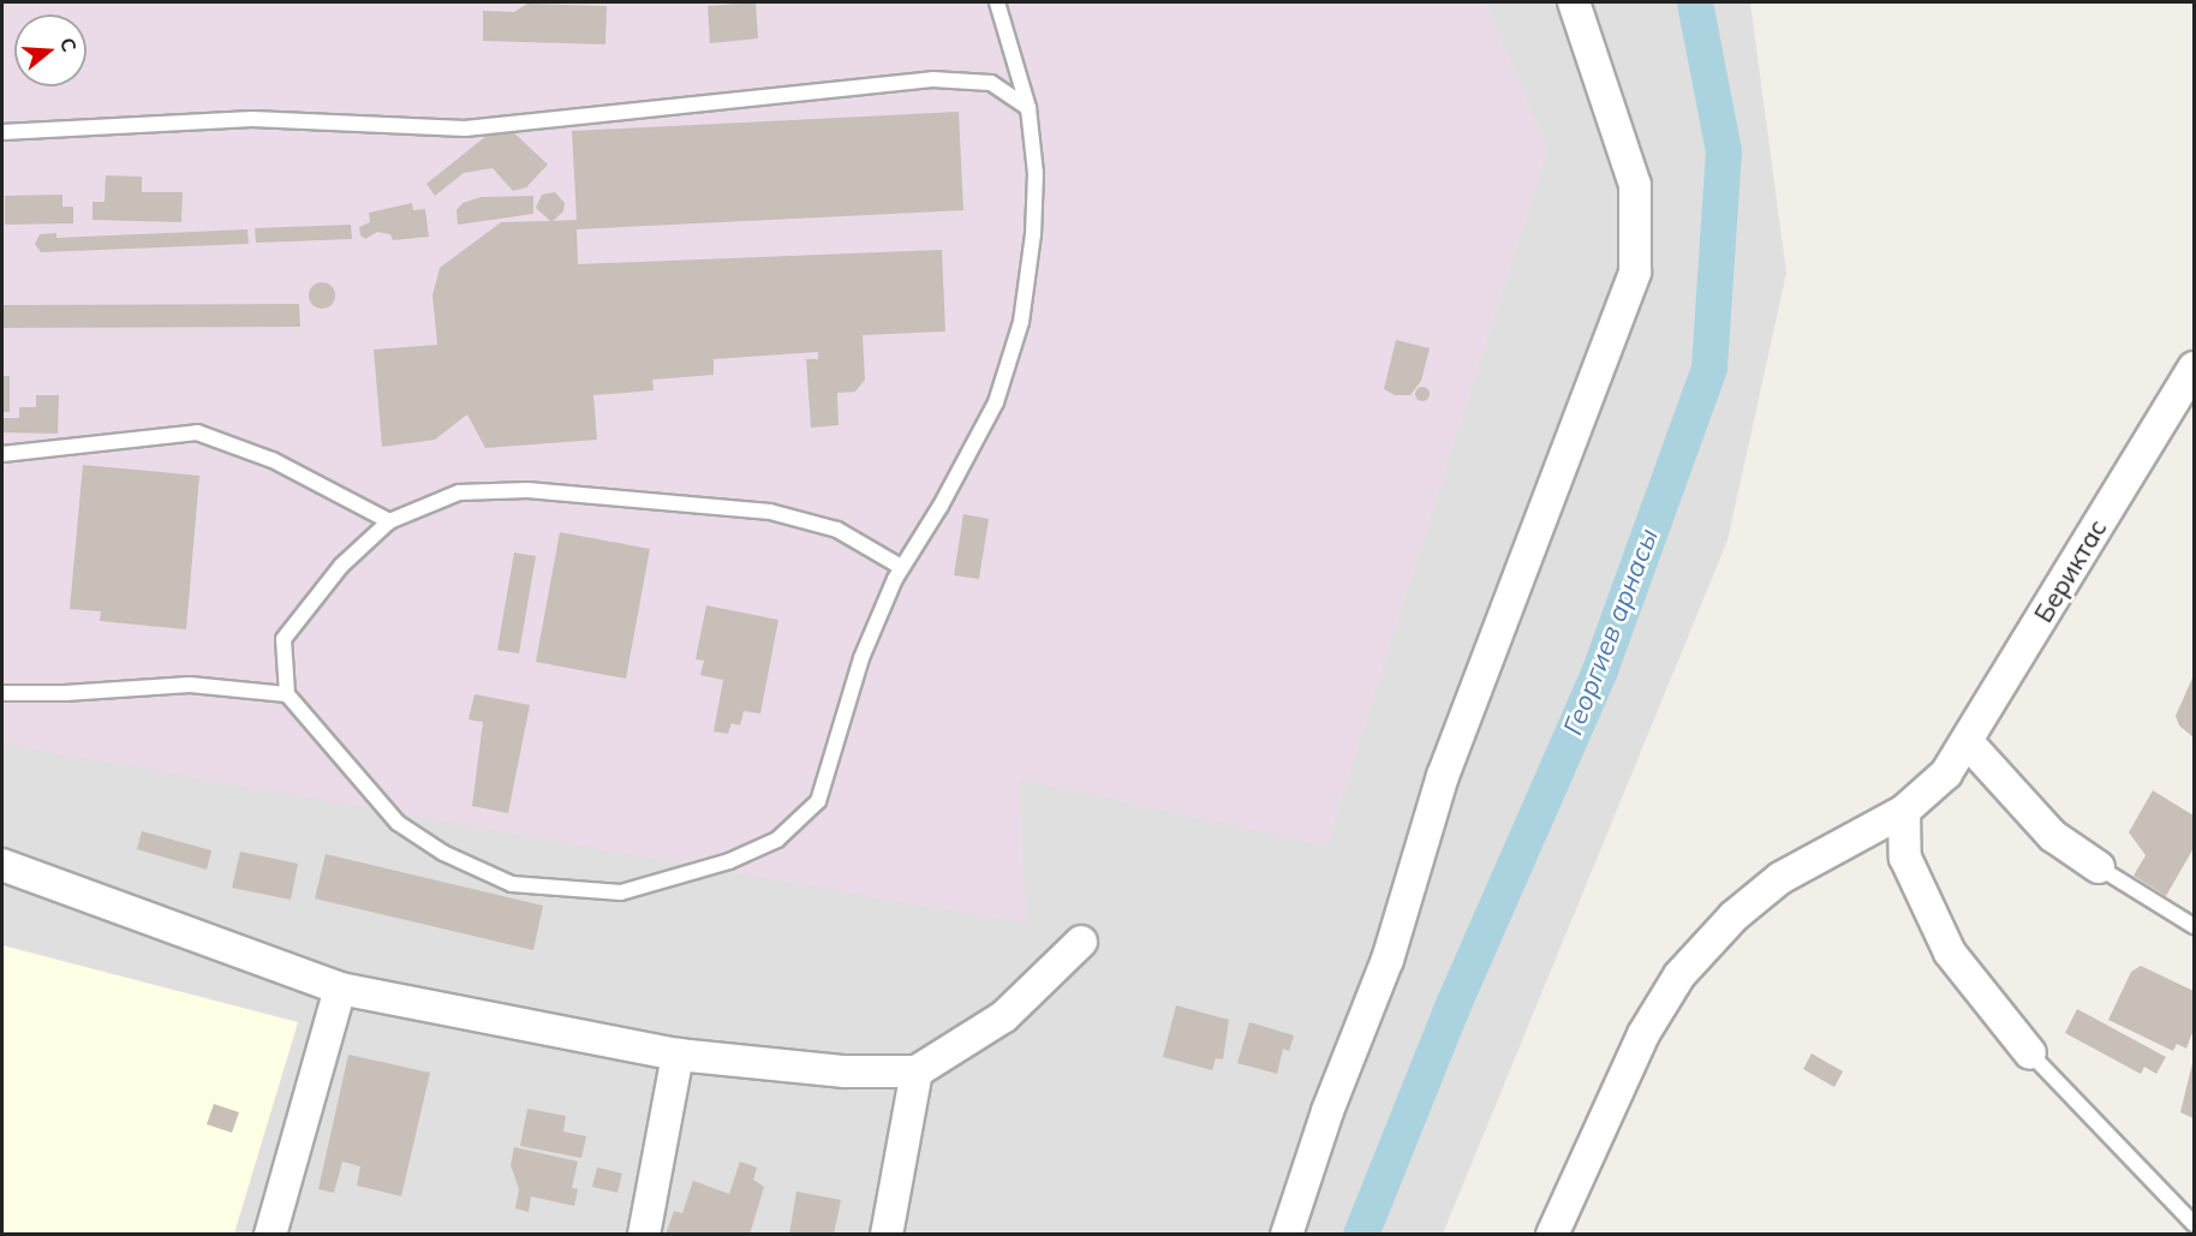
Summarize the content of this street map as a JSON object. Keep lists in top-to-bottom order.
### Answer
{
  "streets": {
    "street": ["Бериктас"]
  },
  "water": ["Георгиев арнасы"],
  "north": "right"
}
